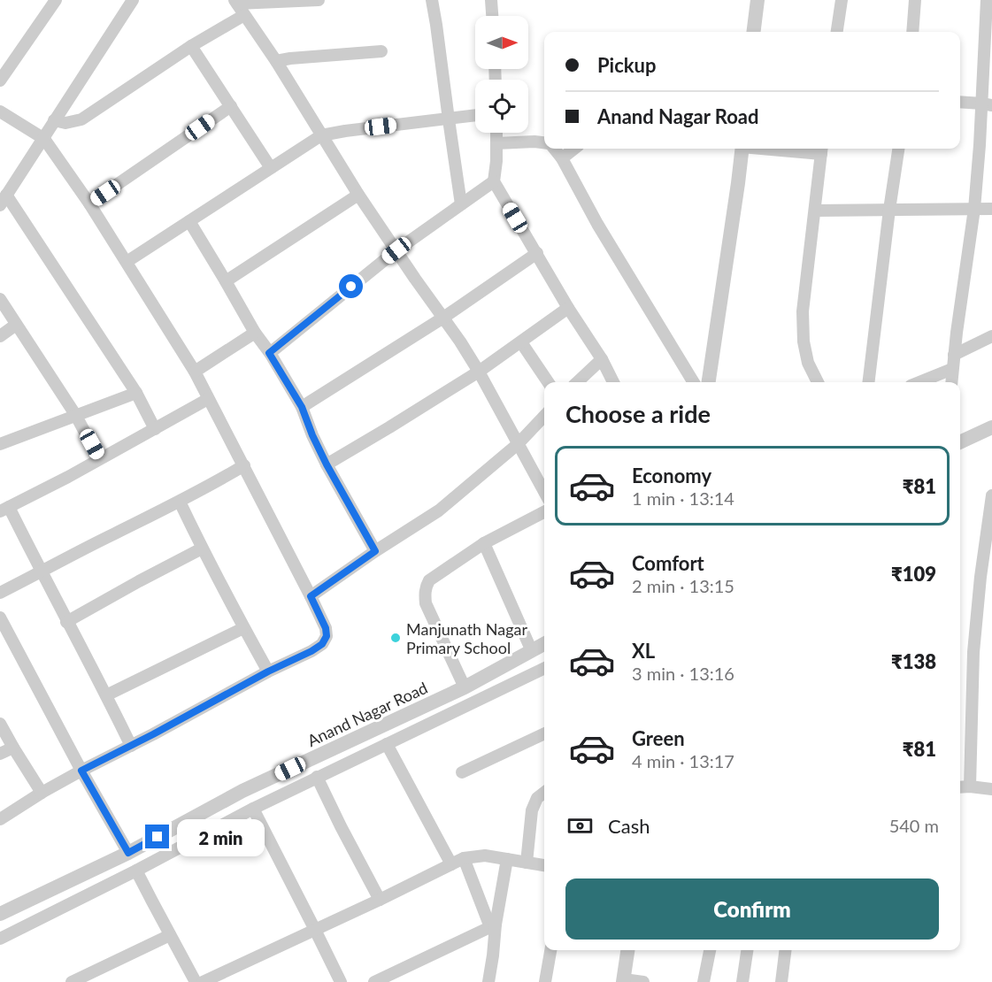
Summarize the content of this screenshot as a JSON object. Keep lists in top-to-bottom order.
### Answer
{
  "streets": {
    "street": ["Anand Nagar Road"]
  },
  "places": ["Manjunath Nagar Primary School"],
  "north": "right",
  "page": {
    "banner": ["Pickup", "Anand Nagar Road"],
    "heading": "Choose a ride",
    "list": [
      {
        "name": "Economy",
        "note": "1 min · 13:14",
        "value": "₹81"
      },
      {
        "name": "Comfort",
        "note": "2 min · 13:15",
        "value": "₹109"
      },
      {
        "name": "XL",
        "note": "3 min · 13:16",
        "value": "₹138"
      },
      {
        "name": "Green",
        "note": "4 min · 13:17",
        "value": "₹81"
      }
    ],
    "pay": ["Cash", "540 m"],
    "bubble": "2 min",
    "buttons": "Confirm"
  }
}
